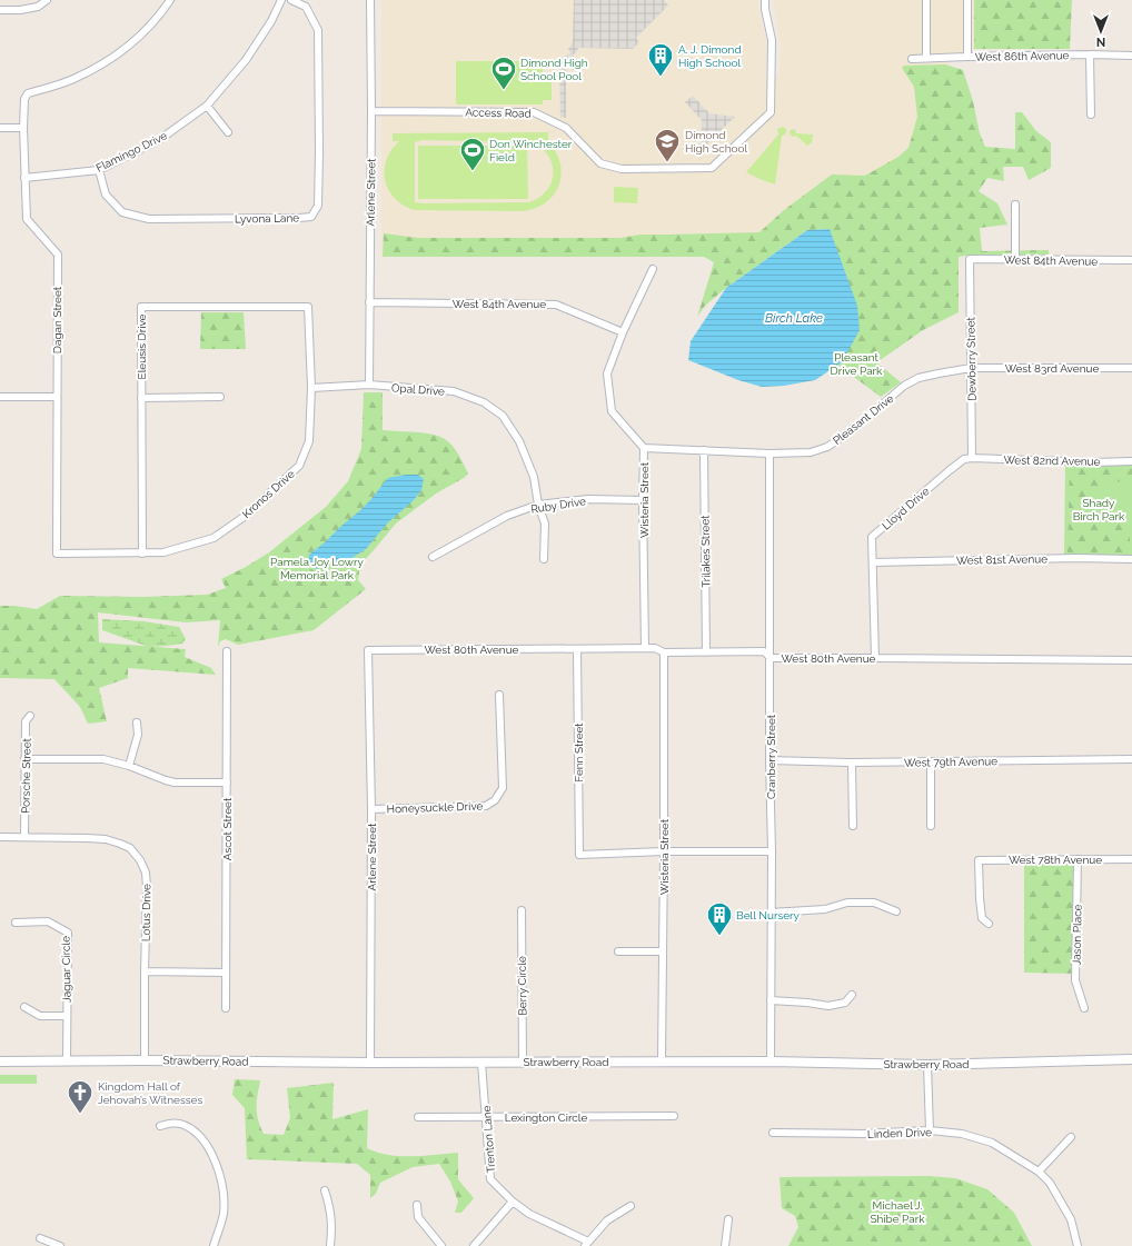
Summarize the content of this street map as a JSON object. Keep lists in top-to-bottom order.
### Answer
{
  "streets": {
    "street": [
      "West 86th Avenue",
      "Access Road",
      "Flamingo Drive",
      "Arlene Street",
      "Lyvona Lane",
      "West 84th Avenue",
      "Dagan Street",
      "Eleusis Drive",
      "Dewberry Street",
      "West 83rd Avenue",
      "Opal Drive",
      "Pleasant Drive",
      "West 82nd Avenue",
      "Kronos Drive",
      "Wisteria Street",
      "Ruby Drive",
      "Lloyd Drive",
      "Trilakes Street",
      "West 81st Avenue",
      "West 80th Avenue",
      "Fenn Street",
      "Cranberry Street",
      "West 79th Avenue",
      "Porsche Street",
      "Honeysuckle Drive",
      "Ascot Street",
      "West 78th Avenue",
      "Lotus Drive",
      "Jason Place",
      "Jaguar Circle",
      "Berry Circle",
      "Strawberry Road",
      "Lexington Circle",
      "Linden Drive",
      "Trenton Lane"
    ]
  },
  "crossings": [
    ["Access Road", "Arlene Street"],
    ["Flamingo Drive", "Lyvona Lane"],
    ["Flamingo Drive", "Dagan Street"],
    ["Arlene Street", "West 84th Avenue"],
    ["Arlene Street", "Opal Drive"],
    ["Arlene Street", "West 80th Avenue"],
    ["Arlene Street", "Honeysuckle Drive"],
    ["Arlene Street", "Strawberry Road"],
    ["West 84th Avenue", "Dewberry Street"],
    ["West 84th Avenue", "Wisteria Street"],
    ["Dagan Street", "Kronos Drive"],
    ["Eleusis Drive", "Kronos Drive"],
    ["Dewberry Street", "West 83rd Avenue"],
    ["Dewberry Street", "Pleasant Drive"],
    ["Dewberry Street", "West 82nd Avenue"],
    ["Dewberry Street", "Lloyd Drive"],
    ["West 83rd Avenue", "Pleasant Drive"],
    ["Opal Drive", "Kronos Drive"],
    ["Opal Drive", "Ruby Drive"],
    ["Pleasant Drive", "Wisteria Street"],
    ["Pleasant Drive", "Trilakes Street"],
    ["Pleasant Drive", "Cranberry Street"],
    ["West 82nd Avenue", "Lloyd Drive"],
    ["Wisteria Street", "Ruby Drive"],
    ["Wisteria Street", "West 80th Avenue"],
    ["Wisteria Street", "Fenn Street"],
    ["Wisteria Street", "Strawberry Road"],
    ["Lloyd Drive", "West 81st Avenue"],
    ["Lloyd Drive", "West 80th Avenue"],
    ["Trilakes Street", "West 80th Avenue"],
    ["West 80th Avenue", "Fenn Street"],
    ["West 80th Avenue", "Cranberry Street"],
    ["Cranberry Street", "West 79th Avenue"],
    ["Cranberry Street", "Strawberry Road"],
    ["Porsche Street", "Lotus Drive"],
    ["West 78th Avenue", "Jason Place"],
    ["Lotus Drive", "Strawberry Road"],
    ["Jaguar Circle", "Strawberry Road"],
    ["Berry Circle", "Strawberry Road"],
    ["Strawberry Road", "Trenton Lane"],
    ["Lexington Circle", "Trenton Lane"]
  ],
  "water": ["Birch Lake"],
  "parks": [
    "Pleasant Drive Park",
    "Shady Birch Park",
    "Pamela Joy Lowry Memorial Park",
    "Michael J. Shibe Park"
  ],
  "places": {
    "building": ["A. J. Dimond High School", "Bell Nursery"],
    "sports": ["Dimond High School Pool", "Don Winchester Field"],
    "school or university": ["Dimond High School"],
    "church": ["Kingdom Hall of Jehovah’s Witnesses"]
  },
  "north": "bottom"
}
